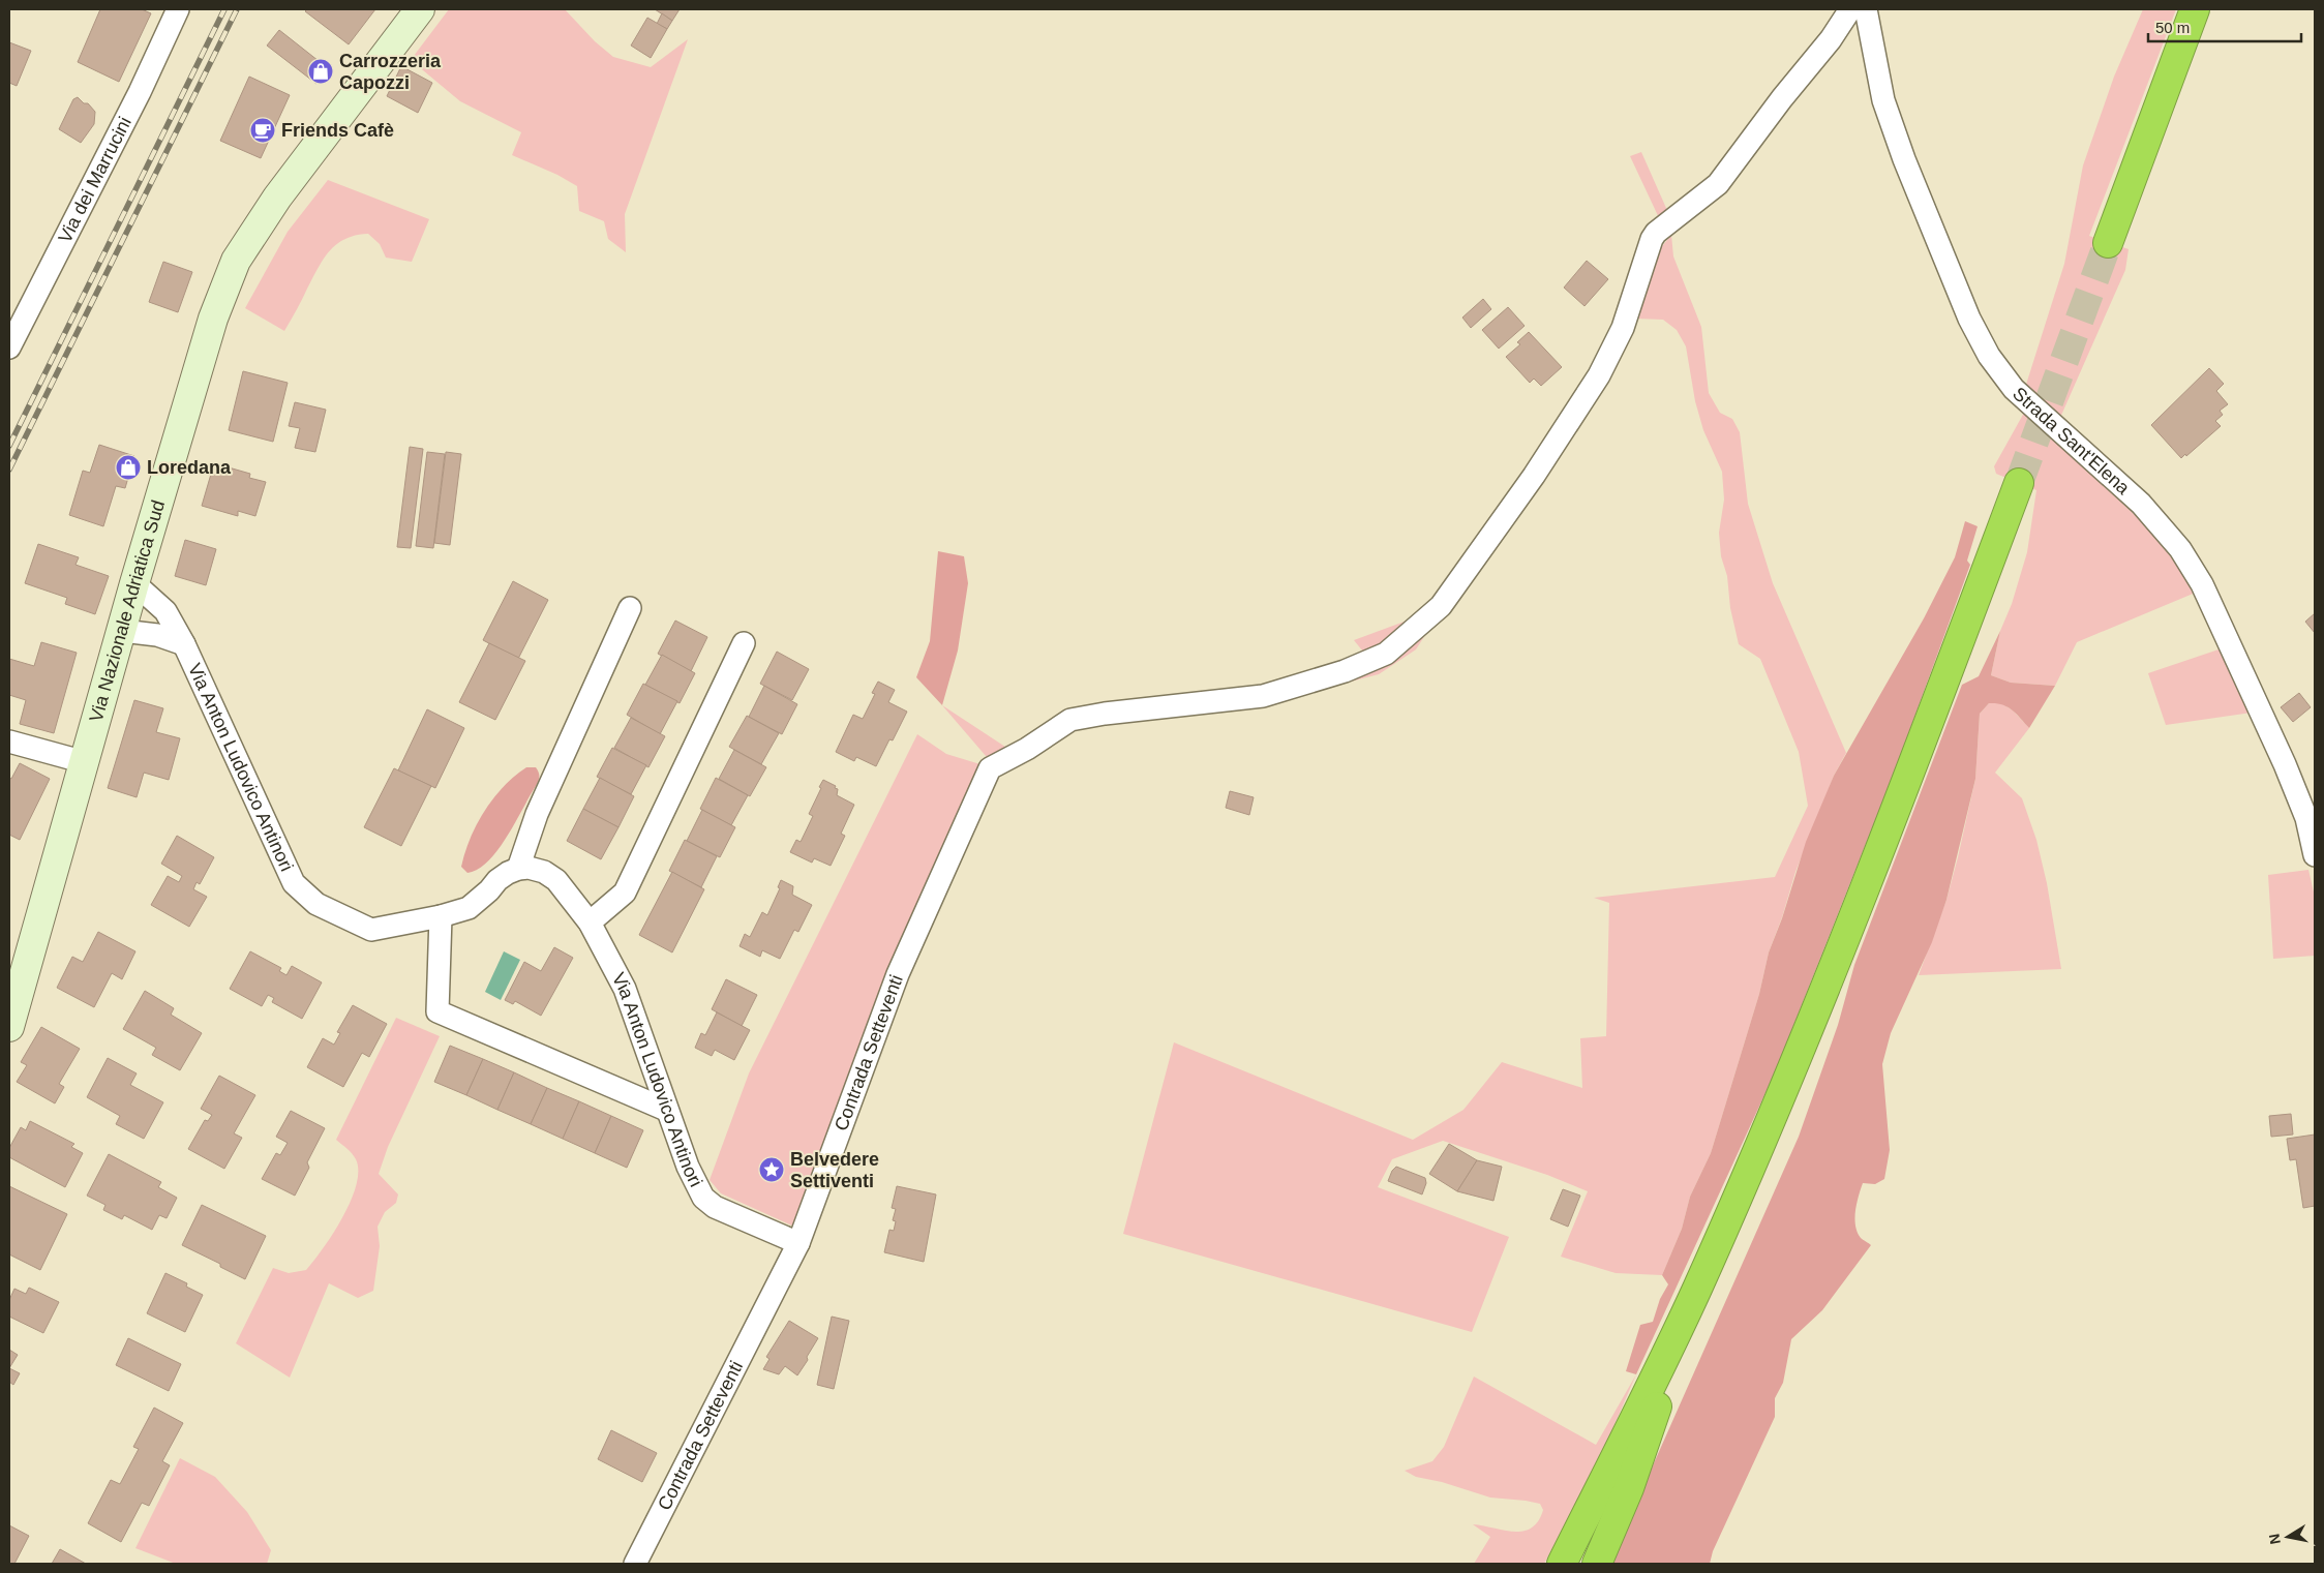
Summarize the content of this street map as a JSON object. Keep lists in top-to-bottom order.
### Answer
{
  "streets": {
    "main road": ["Via Nazionale Adriatica Sud"],
    "street": [
      "Via dei Marrucini",
      "Strada Sant'Elena",
      "Via Anton Ludovico Antinori",
      "Contrada Setteventi"
    ]
  },
  "crossings": [
    ["Via Nazionale Adriatica Sud", "Via Anton Ludovico Antinori"],
    ["Via Anton Ludovico Antinori", "Contrada Setteventi"]
  ],
  "places": {
    "shop": ["Carrozzeria Capozzi", "Loredana"],
    "cafe": ["Friends Cafè"],
    "place": ["Belvedere Settiventi"]
  },
  "scale_bar": "50 m",
  "north": "left"
}
